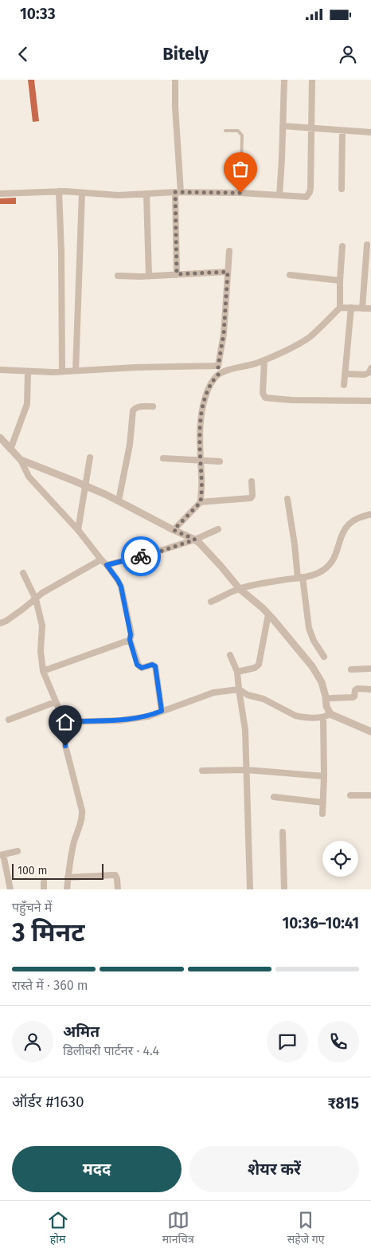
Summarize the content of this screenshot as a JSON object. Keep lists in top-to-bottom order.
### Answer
{
  "scale_bar": "100 m",
  "page": {
    "status": "10:33",
    "header": "Bitely",
    "scale": "100 m",
    "heading": ["3 मिनट", "पहुँचने में", "10:36–10:41"],
    "panel": [
      "अमित",
      "डिलीवरी पार्टनर · 4.4",
      "ऑर्डर #1630",
      "₹815"
    ],
    "bar": "रास्ते में · 360 m",
    "buttons": ["मदद", "शेयर करें"],
    "tabs": ["होम", "मानचित्र", "सहेजे गए"]
  }
}
